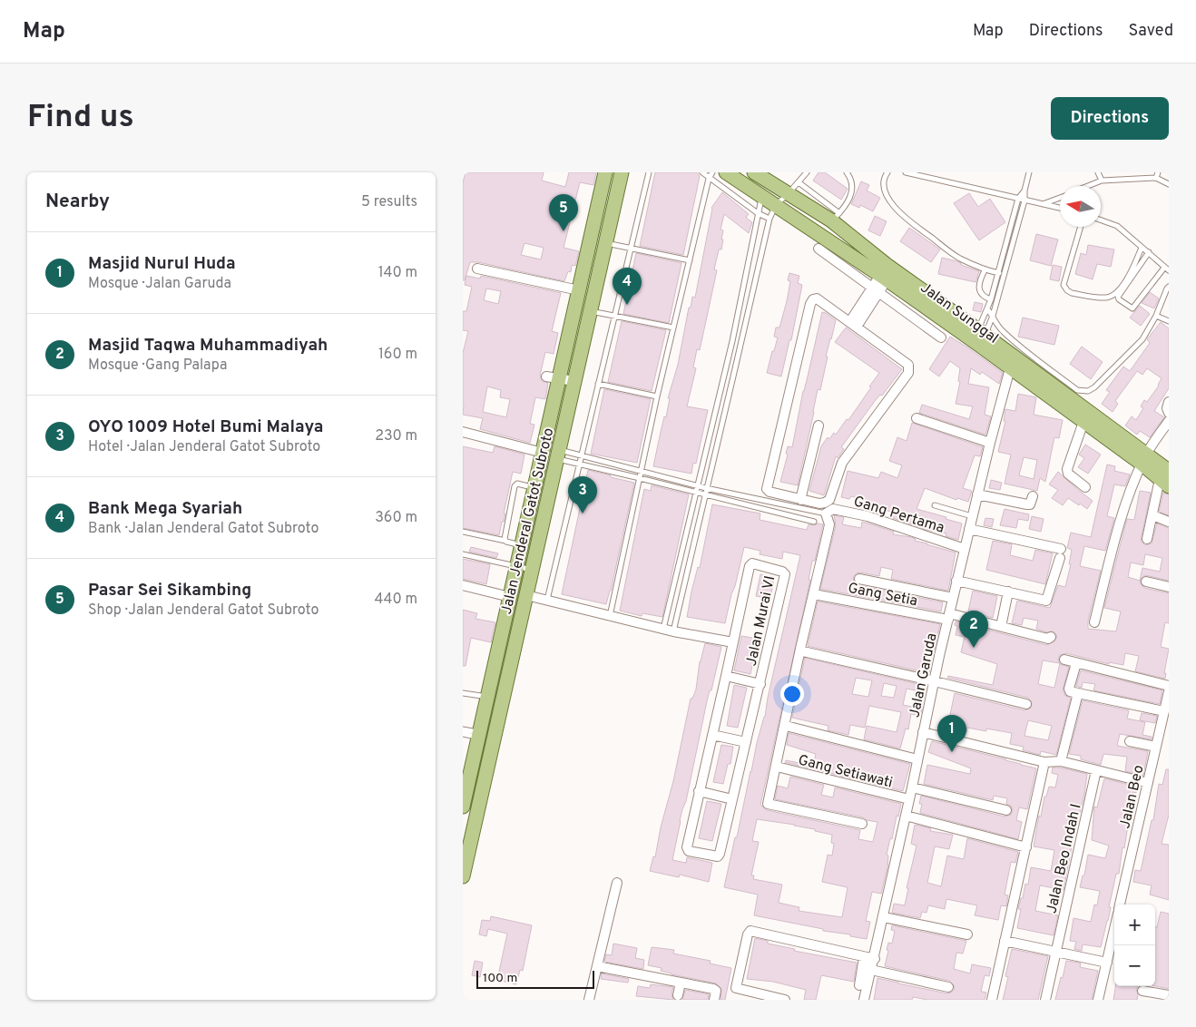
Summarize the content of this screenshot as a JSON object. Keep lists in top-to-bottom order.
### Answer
{
  "streets": {
    "main road": ["Jalan Sunggal", "Jalan Jenderal Gatot Subroto"],
    "street": [
      "Gang Pertama",
      "Gang Setia",
      "Jalan Murai VI",
      "Jalan Garuda",
      "Gang Setiawati",
      "Jalan Beo",
      "Jalan Beo Indah I"
    ]
  },
  "crossings": [
    ["Jalan Sunggal", "Jalan Garuda"],
    ["Gang Pertama", "Jalan Garuda"],
    ["Gang Setia", "Jalan Garuda"],
    ["Jalan Garuda", "Gang Setiawati"]
  ],
  "scale_bar": "100 m",
  "north": "left",
  "page": {
    "header": "Map",
    "nav": ["Map", "Directions", "Saved"],
    "buttons": "Directions",
    "title": "Find us",
    "heading": ["Nearby", "5 results"],
    "pins": [
      "5",
      "4",
      "3",
      "2",
      "1"
    ],
    "list": [
      {
        "mark": "1",
        "name": "Masjid Nurul Huda",
        "note": "Mosque · Jalan Garuda",
        "value": "140 m"
      },
      {
        "mark": "2",
        "name": "Masjid Taqwa Muhammadiyah",
        "note": "Mosque · Gang Palapa",
        "value": "160 m"
      },
      {
        "mark": "3",
        "name": "OYO 1009 Hotel Bumi Malaya",
        "note": "Hotel · Jalan Jenderal Gatot Subroto",
        "value": "230 m"
      },
      {
        "mark": "4",
        "name": "Bank Mega Syariah",
        "note": "Bank · Jalan Jenderal Gatot Subroto",
        "value": "360 m"
      },
      {
        "mark": "5",
        "name": "Pasar Sei Sikambing",
        "note": "Shop · Jalan Jenderal Gatot Subroto",
        "value": "440 m"
      }
    ],
    "map_buttons": ["+", "−"],
    "scale": "100 m"
  }
}
